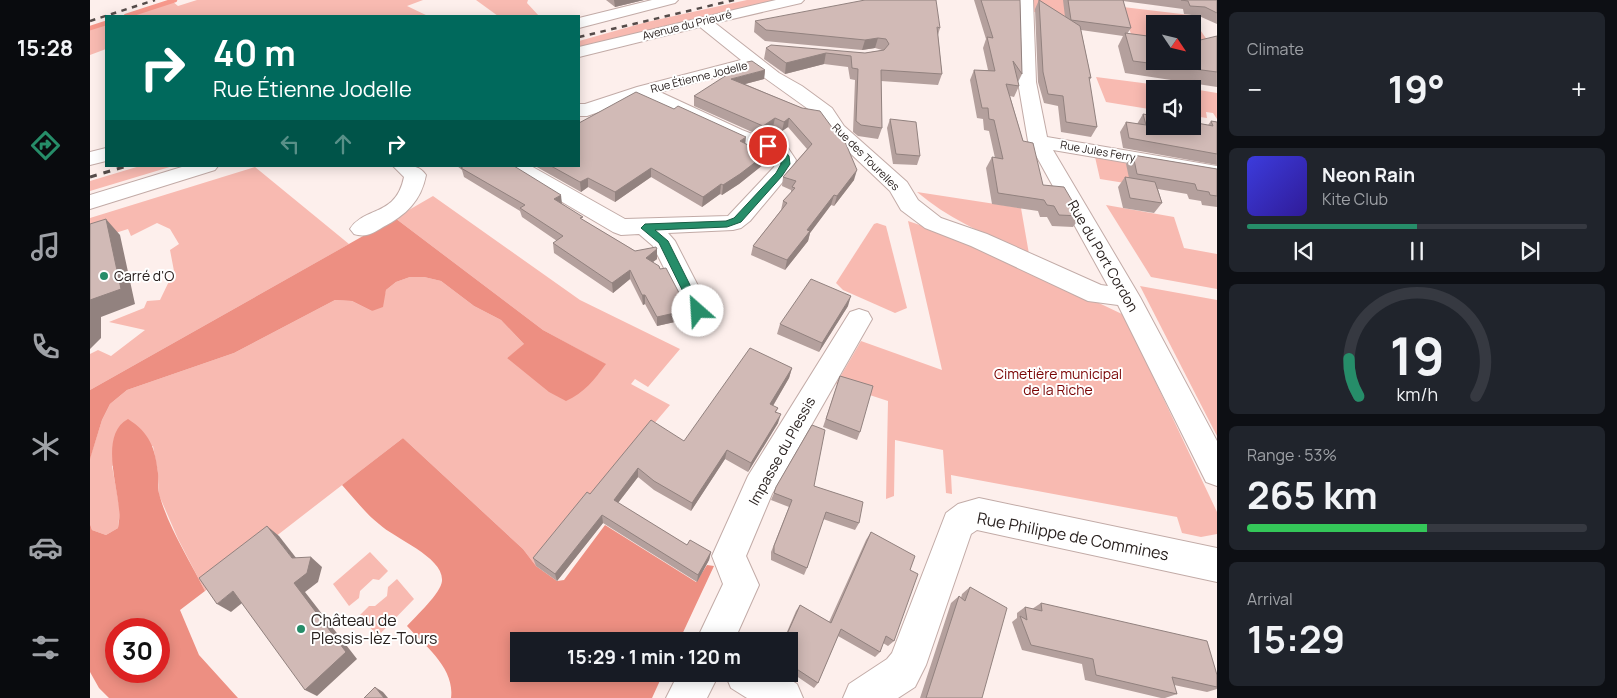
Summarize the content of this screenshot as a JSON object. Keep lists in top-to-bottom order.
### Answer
{
  "streets": {
    "street": [
      "Avenue du Prieuré",
      "Rue Étienne Jodelle",
      "Rue Jules Ferry",
      "Rue des Tourelles",
      "Rue du Port Cordon",
      "Impasse du Plessis",
      "Rue Philippe de Commines"
    ]
  },
  "crossings": [
    ["Avenue du Prieuré", "Rue des Tourelles"],
    ["Rue Étienne Jodelle", "Rue des Tourelles"],
    ["Rue Jules Ferry", "Rue du Port Cordon"],
    ["Rue des Tourelles", "Rue du Port Cordon"]
  ],
  "parks": ["Cimetière municipal de la Riche"],
  "places": ["Carré d'O", "Château de Plessis-lèz-Tours"],
  "north": "bottom right",
  "page": {
    "tabs": "15:28",
    "tile": [
      "Climate",
      ["Range · 53%", "265 km"],
      ["Arrival", "15:29"]
    ],
    "turn": ["40 m", "Rue Étienne Jodelle"],
    "heat": ["−", "19°", "+"],
    "song": ["Neon Rain", "Kite Club"],
    "limit": "30",
    "trip": "15:29 · 1 min · 120 m",
    "gauge": ["19", "km/h"]
  }
}
